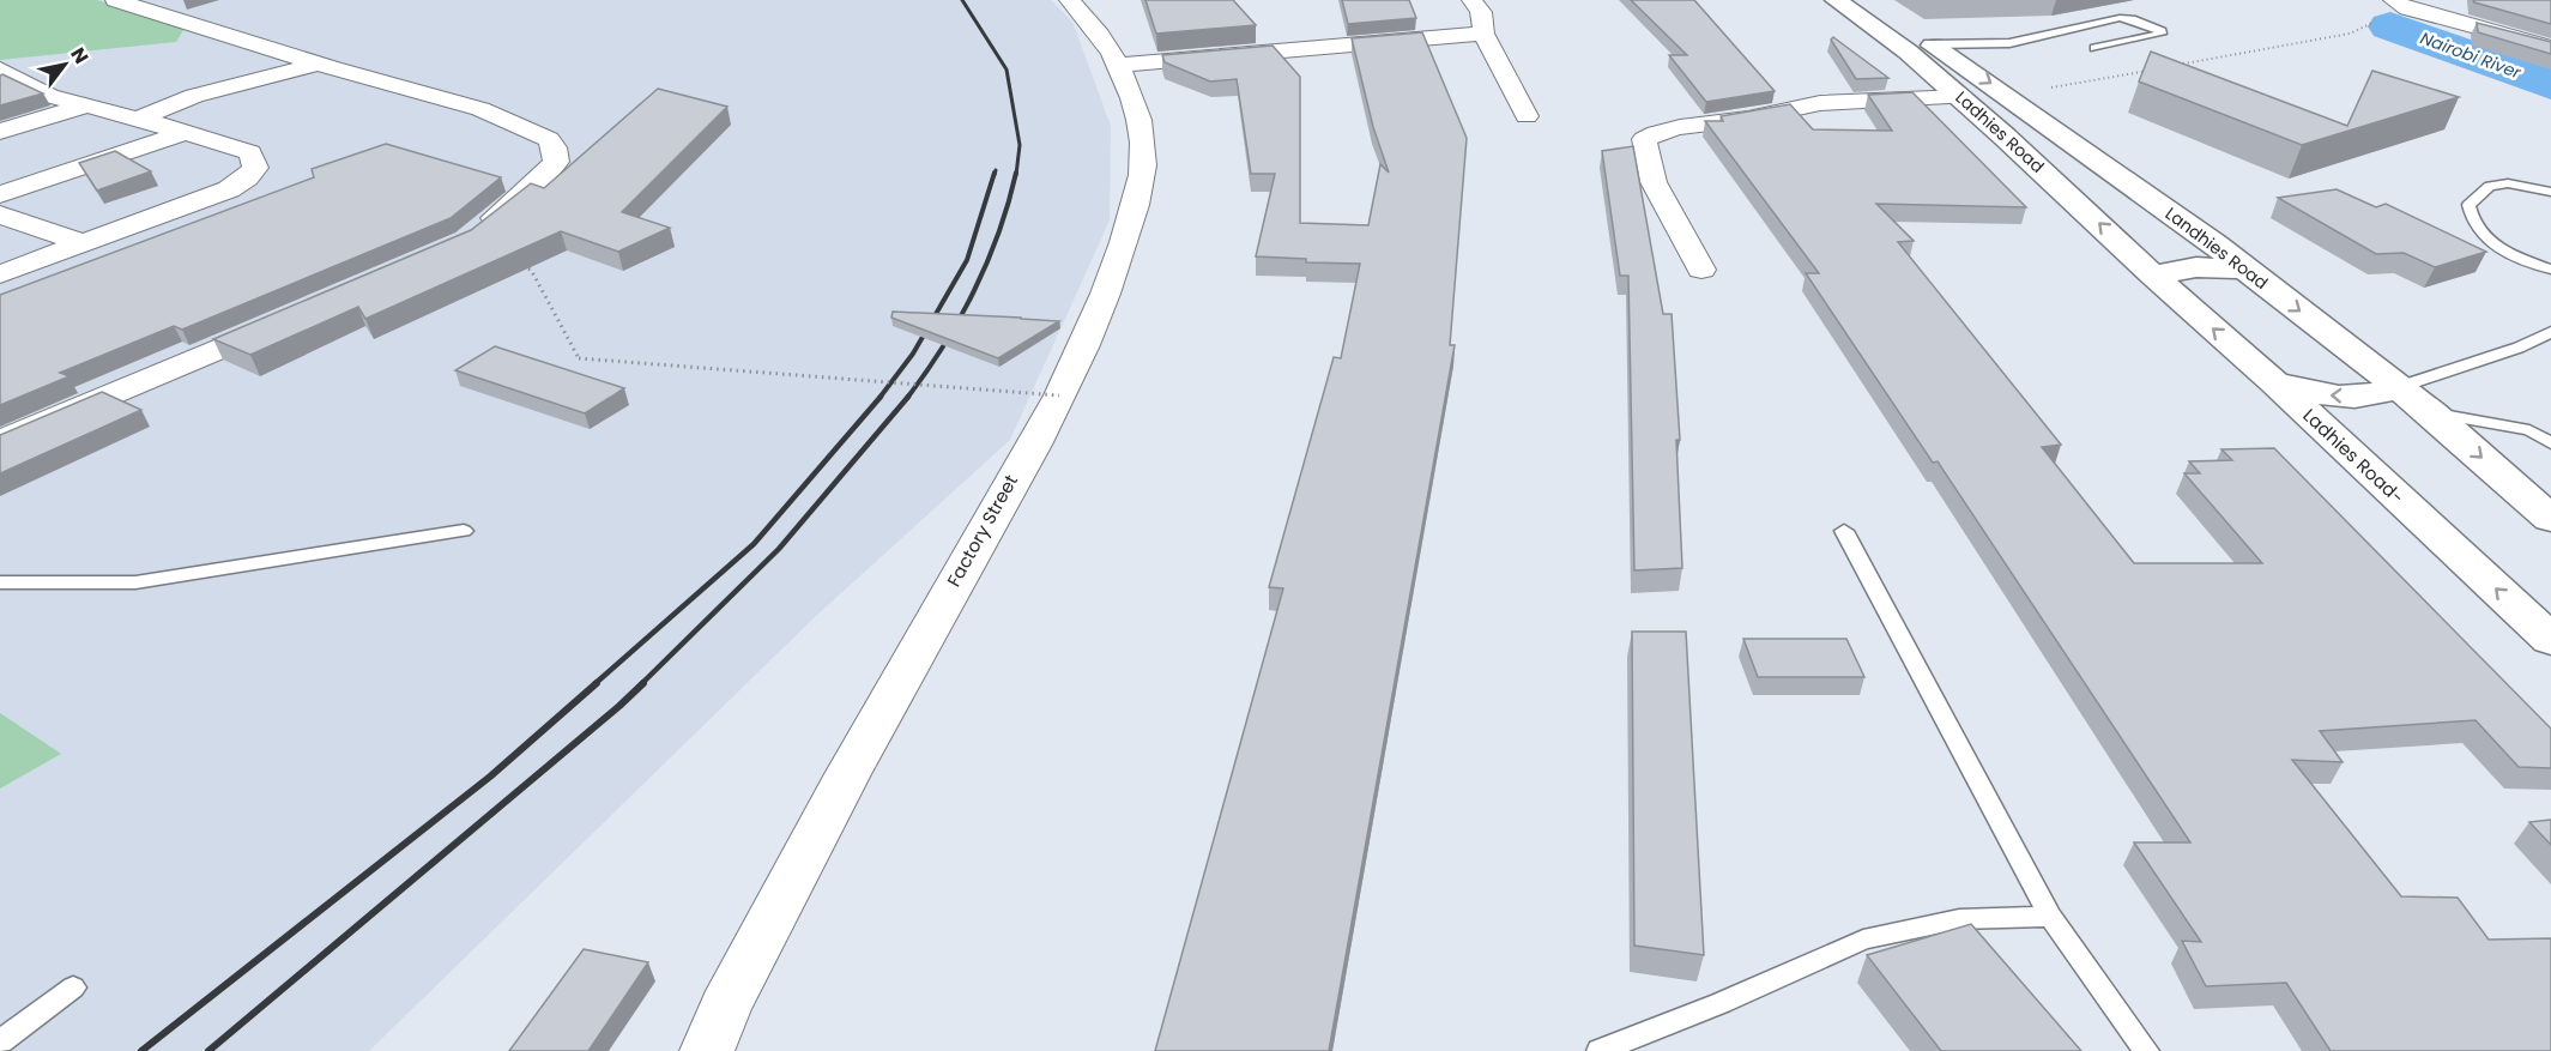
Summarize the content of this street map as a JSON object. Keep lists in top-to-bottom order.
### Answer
{
  "streets": {
    "main road": ["Ladhies Road", "Landhies Road", "Ladhies Road-"],
    "street": ["Factory Street"]
  },
  "crossings": [
    ["Ladhies Road", "Ladhies Road-"]
  ],
  "one_way": ["Ladhies Road", "Landhies Road", "Ladhies Road-"],
  "water": ["Nairobi River"],
  "north": "top right"
}
